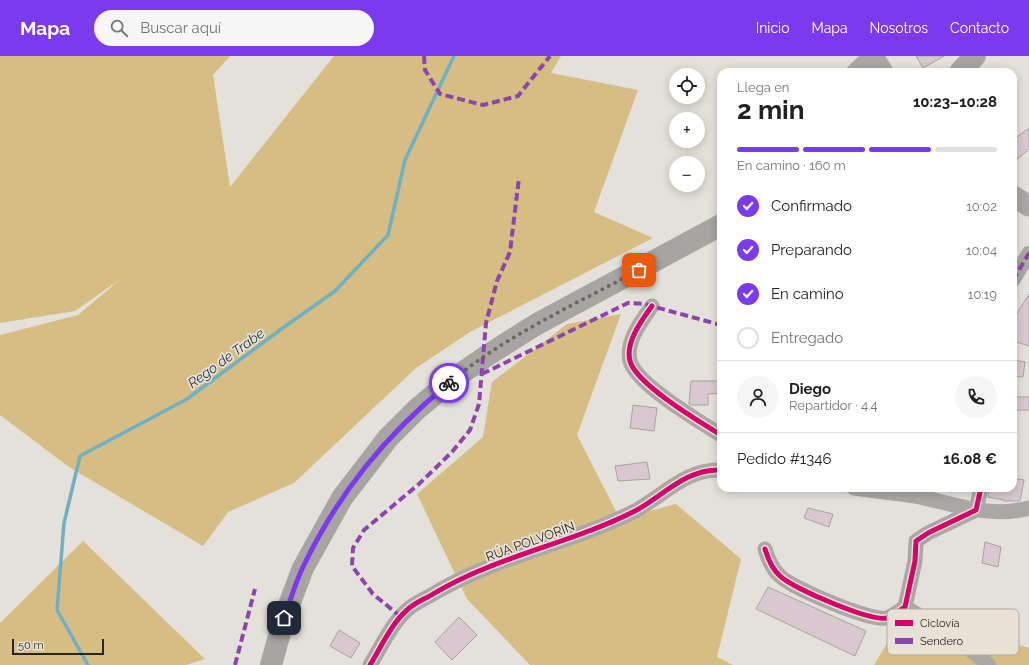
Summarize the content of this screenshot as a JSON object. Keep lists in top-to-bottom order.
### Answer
{
  "streets": {
    "street": ["RÚA POLVORÍN"]
  },
  "water": ["Rego de Trabe"],
  "legend": ["Ciclovía", "Sendero"],
  "scale_bar": "50 m",
  "page": {
    "header": "Mapa",
    "search": "Buscar aquí",
    "nav": [
      "Inicio",
      "Mapa",
      "Nosotros",
      "Contacto"
    ],
    "map_buttons": ["+", "−"],
    "heading": ["2 min", "Llega en", "10:23–10:28"],
    "panel": [
      "Diego",
      "Repartidor · 4.4",
      "Pedido #1346",
      "16.08 €"
    ],
    "bar": "En camino · 160 m",
    "list": [
      ["Confirmado", "10:02"],
      ["Preparando", "10:04"],
      ["En camino", "10:19"],
      "Entregado"
    ],
    "scale": "50 m"
  }
}
